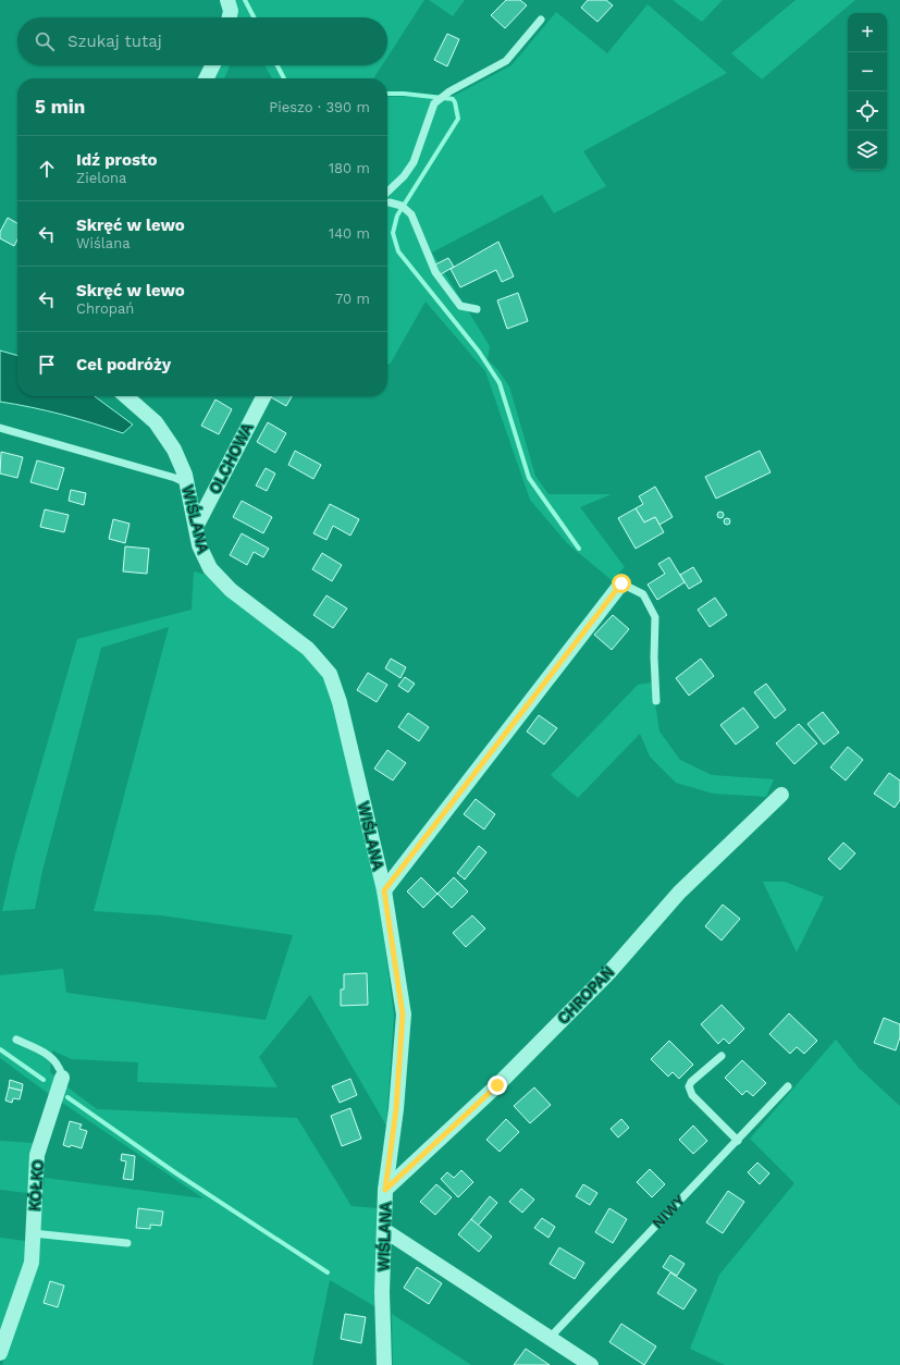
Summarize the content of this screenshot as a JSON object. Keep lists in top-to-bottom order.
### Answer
{
  "streets": {
    "street": [
      "OLCHOWA",
      "WIŚLANA",
      "CHROPAŃ",
      "KÓŁKO"
    ],
    "lane": ["NIWY"]
  },
  "crossings": [
    ["OLCHOWA", "WIŚLANA"],
    ["WIŚLANA", "CHROPAŃ"]
  ],
  "page": {
    "map_buttons": ["+", "−"],
    "search": "Szukaj tutaj",
    "heading": ["5 min", "Pieszo · 390 m"],
    "list": [
      ["Idź prosto", "Zielona", "180 m"],
      ["Skręć w lewo", "Wiślana", "140 m"],
      ["Skręć w lewo", "Chropań", "70 m"],
      "Cel podróży"
    ]
  }
}
